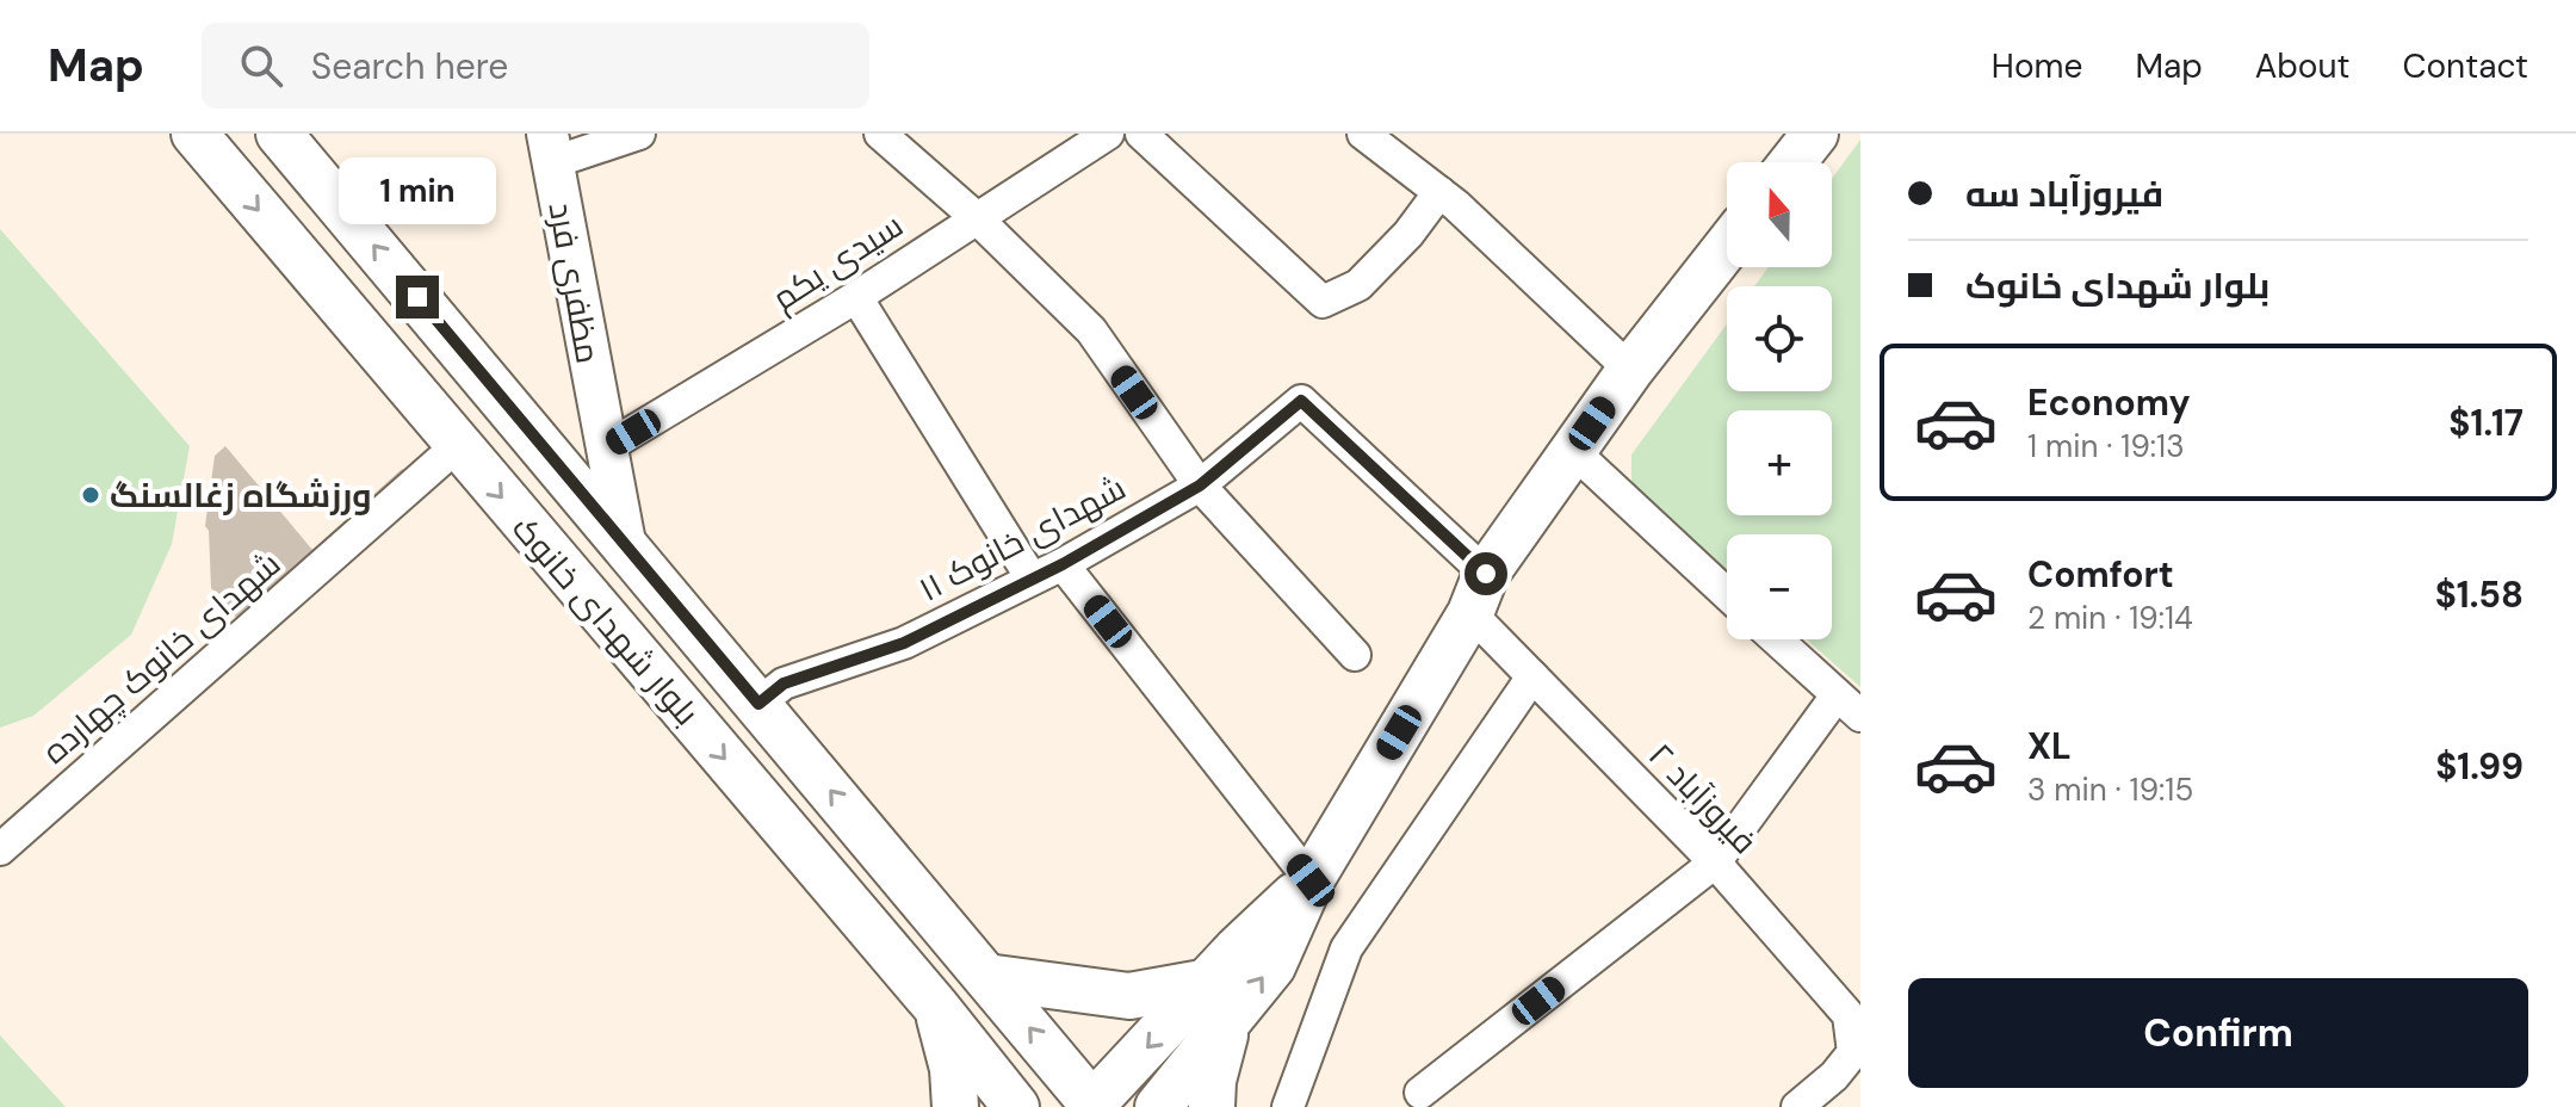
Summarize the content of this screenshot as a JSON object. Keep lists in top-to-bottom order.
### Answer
{
  "streets": {
    "main road": ["بلوار شهدای خانوک"],
    "street": [
      "سیدی یکم",
      "مظفری فرد",
      "شهدای خانوک ۱۱",
      "شهدای خانوک چهارده",
      "فیروزآباد ۲"
    ]
  },
  "crossings": [
    ["سیدی یکم", "مظفری فرد"],
    ["مظفری فرد", "بلوار شهدای خانوک"],
    ["شهدای خانوک ۱۱", "بلوار شهدای خانوک"],
    ["شهدای خانوک ۱۱", "فیروزآباد ۲"],
    ["بلوار شهدای خانوک", "شهدای خانوک چهارده"]
  ],
  "places": ["ورزشگاه زغالسنگ"],
  "north": "top",
  "page": {
    "header": "Map",
    "search": "Search here",
    "nav": [
      "Home",
      "Map",
      "About",
      "Contact"
    ],
    "banner": ["فیروزآباد سه", "بلوار شهدای خانوک"],
    "bubble": "1 min",
    "map_buttons": ["+", "−"],
    "list": [
      {
        "name": "Economy",
        "note": "1 min · 19:13",
        "value": "$1.17"
      },
      {
        "name": "Comfort",
        "note": "2 min · 19:14",
        "value": "$1.58"
      },
      {
        "name": "XL",
        "note": "3 min · 19:15",
        "value": "$1.99"
      }
    ],
    "buttons": "Confirm"
  }
}
